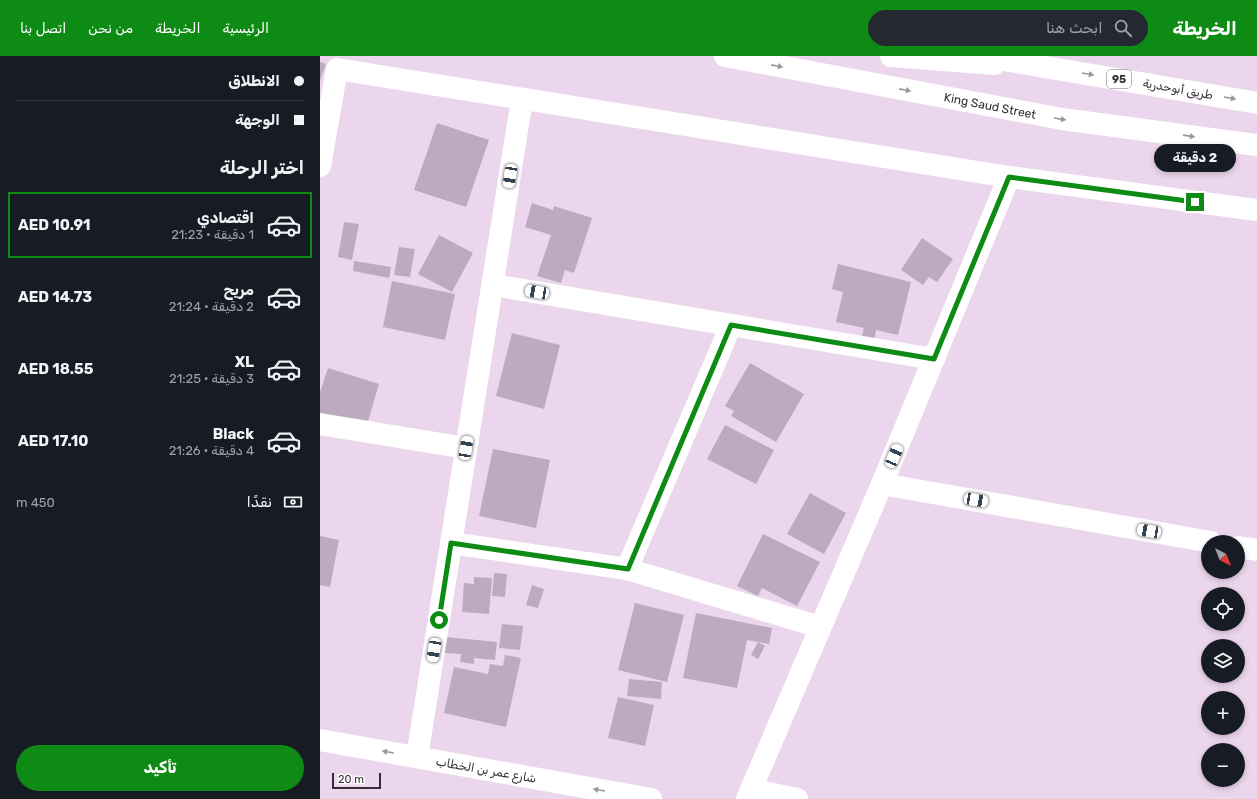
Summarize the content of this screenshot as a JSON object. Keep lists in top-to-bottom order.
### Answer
{
  "streets": {
    "main road": [
      "95",
      "طريق أبوحدرية",
      "King Saud Street",
      "شارع عمر بن الخطاب"
    ]
  },
  "one_way": ["شارع عمر بن الخطاب"],
  "scale_bar": "20 m",
  "north": "bottom right",
  "page": {
    "header": "الخريطة",
    "search": "ابحث هنا",
    "nav": [
      "الرئيسية",
      "الخريطة",
      "من نحن",
      "اتصل بنا"
    ],
    "banner": ["الانطلاق", "الوجهة"],
    "bubble": "2 دقيقة",
    "heading": "اختر الرحلة",
    "list": [
      {
        "name": "اقتصادي",
        "note": "1 دقيقة · 21:23",
        "value": "AED 10.91"
      },
      {
        "name": "مريح",
        "note": "2 دقيقة · 21:24",
        "value": "AED 14.73"
      },
      {
        "name": "XL",
        "note": "3 دقيقة · 21:25",
        "value": "AED 18.55"
      },
      {
        "name": "Black",
        "note": "4 دقيقة · 21:26",
        "value": "AED 17.10"
      }
    ],
    "pay": ["نقدًا", "450 m"],
    "map_buttons": ["+", "−"],
    "buttons": "تأكيد",
    "scale": "20 m"
  }
}
